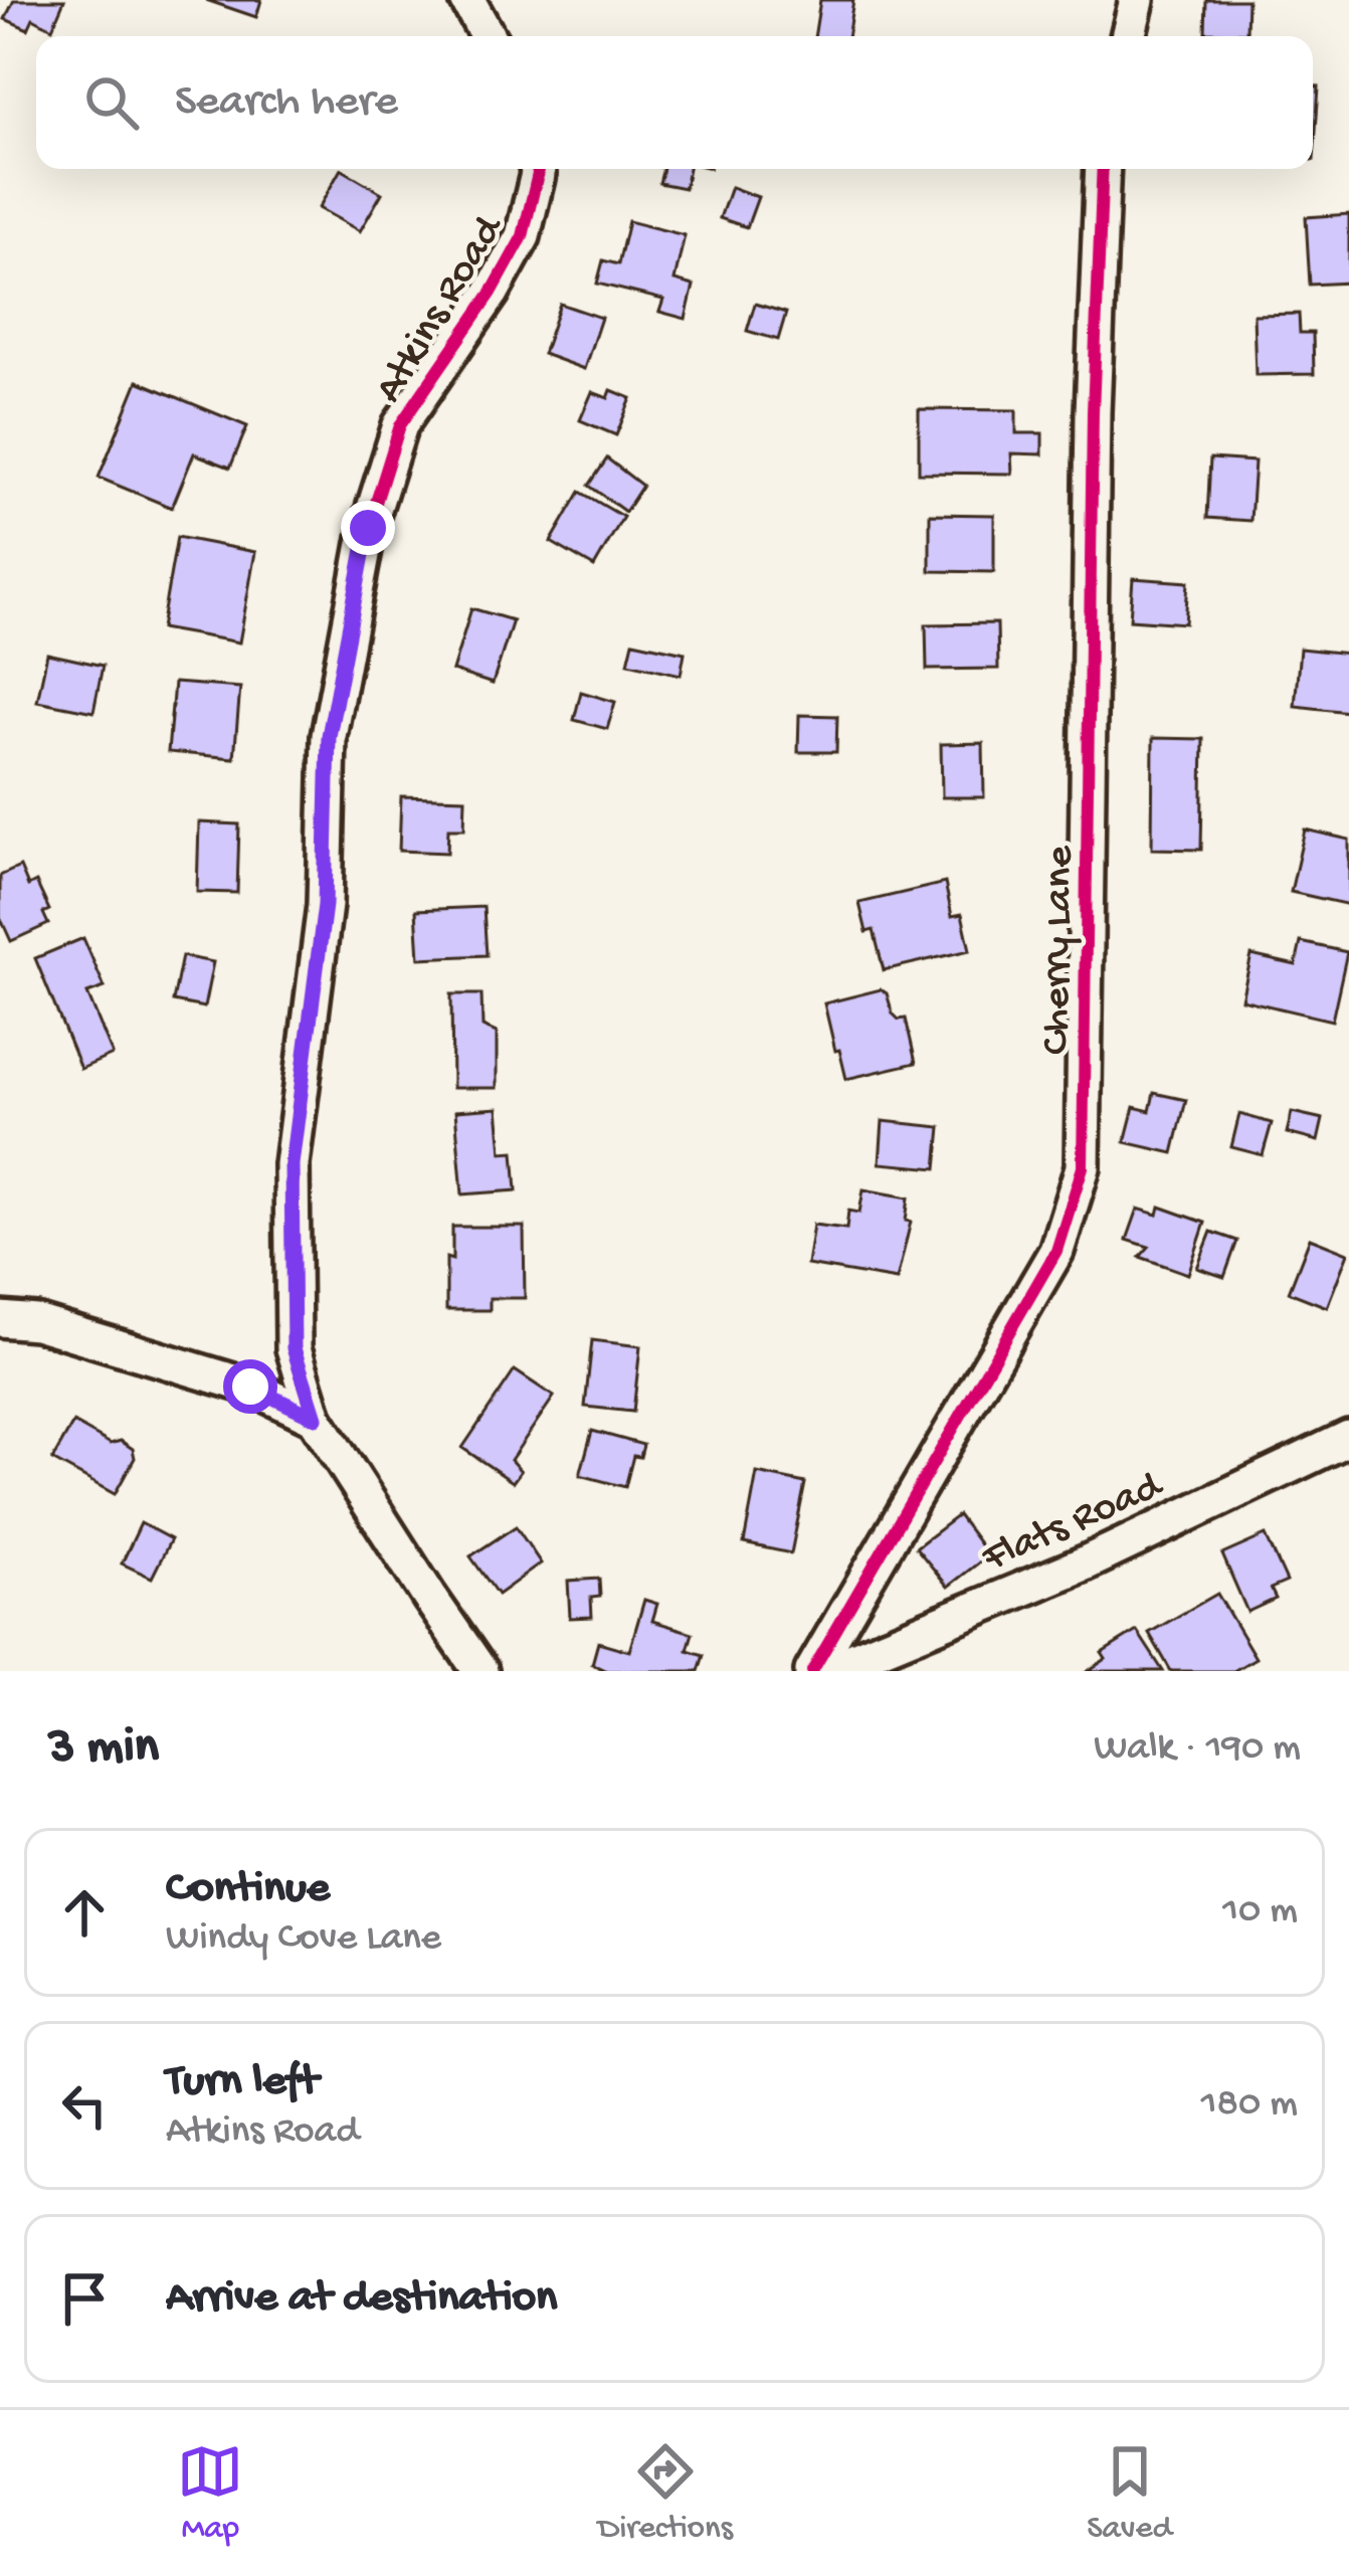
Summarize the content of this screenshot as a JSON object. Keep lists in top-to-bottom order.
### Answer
{
  "streets": {
    "street": ["Atkins Road", "Cherry Lane", "Flats Road"]
  },
  "page": {
    "search": "Search here",
    "heading": ["3 min", "Walk · 190 m"],
    "list": [
      ["Continue", "Windy Cove Lane", "10 m"],
      ["Turn left", "Atkins Road", "180 m"],
      "Arrive at destination"
    ],
    "nav": ["Map", "Directions", "Saved"]
  }
}
